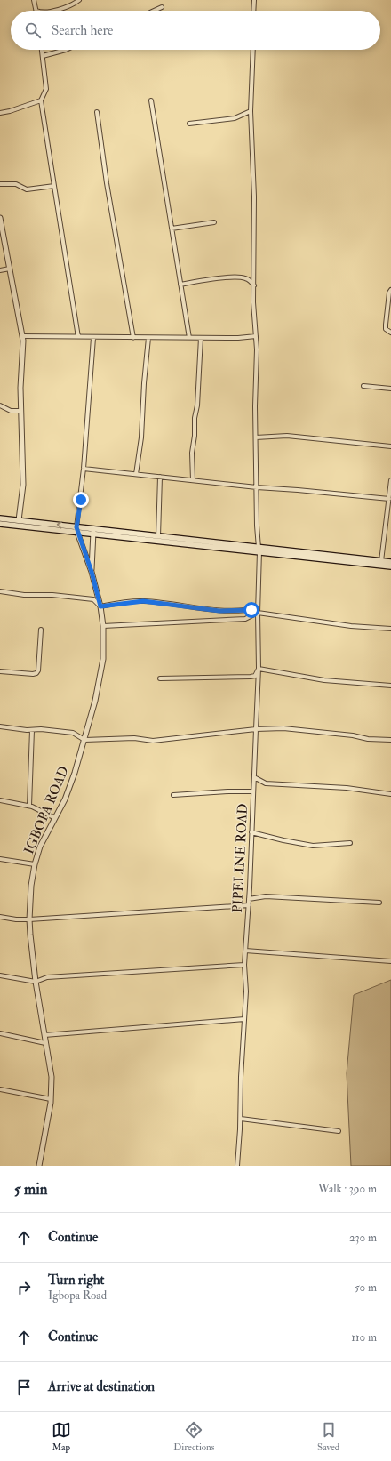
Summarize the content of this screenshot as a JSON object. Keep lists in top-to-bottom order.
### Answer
{
  "streets": {
    "street": ["IGBOPA ROAD", "PIPELINE ROAD"]
  },
  "page": {
    "search": "Search here",
    "heading": ["5 min", "Walk · 390 m"],
    "list": [
      ["Continue", "230 m"],
      ["Turn right", "Igbopa Road", "50 m"],
      ["Continue", "110 m"],
      "Arrive at destination"
    ],
    "nav": ["Map", "Directions", "Saved"]
  }
}
